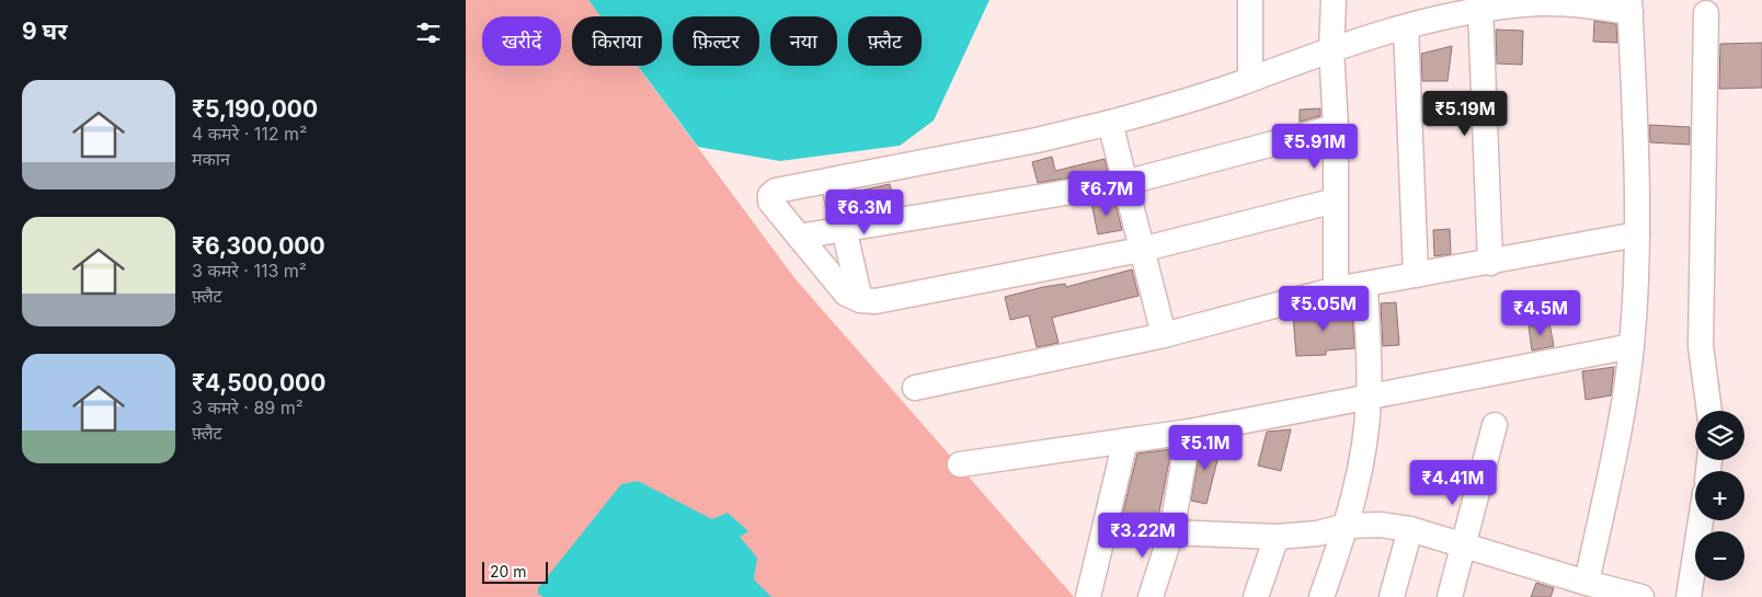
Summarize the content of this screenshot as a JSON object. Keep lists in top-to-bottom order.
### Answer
{
  "scale_bar": "20 m",
  "page": {
    "heading": "9 घर",
    "chip": [
      "खरीदें",
      "किराया",
      "फ़िल्टर",
      "नया",
      "फ़्लैट"
    ],
    "list": [
      {
        "name": "₹5,190,000",
        "note": "4 कमरे · 112 m² · मकान"
      },
      {
        "name": "₹6,300,000",
        "note": "3 कमरे · 113 m² · फ़्लैट"
      },
      {
        "name": "₹4,500,000",
        "note": "3 कमरे · 89 m² · फ़्लैट"
      }
    ],
    "price": [
      "₹5.19M",
      "₹5.91M",
      "₹6.7M",
      "₹6.3M",
      "₹5.05M",
      "₹4.5M",
      "₹5.1M",
      "₹4.41M",
      "₹3.22M"
    ],
    "map_buttons": ["+", "−"],
    "scale": "20 m"
  }
}
